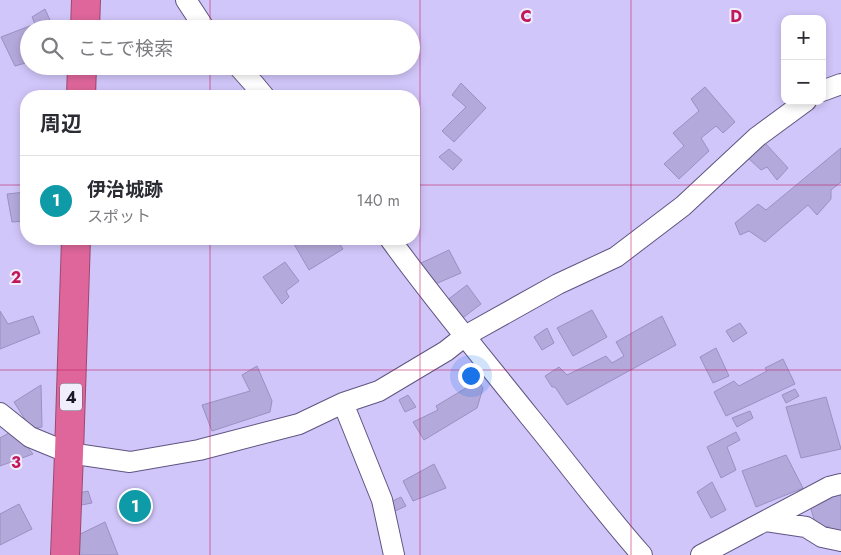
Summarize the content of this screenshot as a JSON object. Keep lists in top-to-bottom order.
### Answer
{
  "streets": {
    "highway": ["4"]
  },
  "page": {
    "map_buttons": ["+", "−"],
    "search": "ここで検索",
    "heading": "周辺",
    "list": [
      {
        "mark": "1",
        "name": "伊治城跡",
        "note": "スポット",
        "value": "140 m"
      }
    ],
    "pins": "1"
  },
  "grid": {
    "columns": ["C", "D"],
    "rows": ["2", "3"]
  }
}
